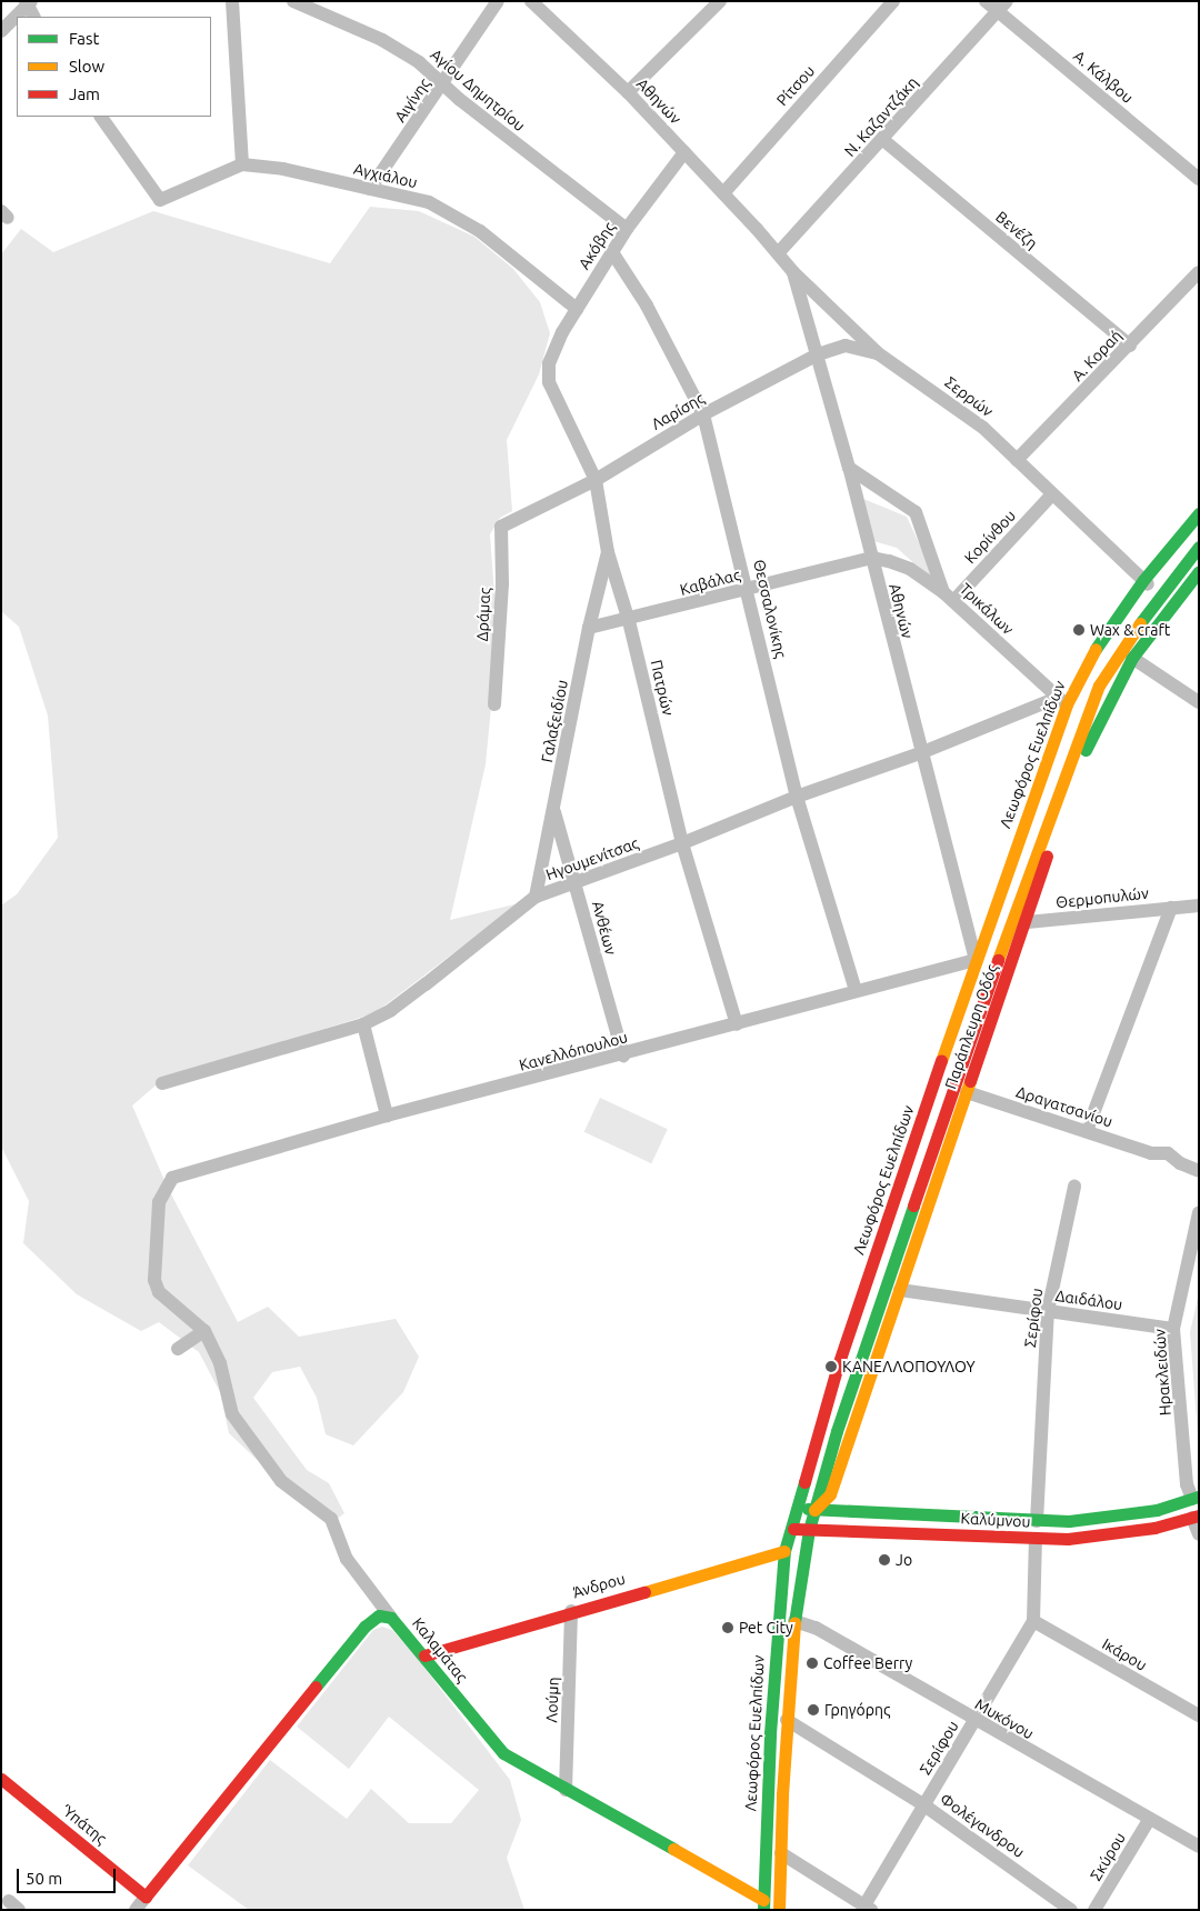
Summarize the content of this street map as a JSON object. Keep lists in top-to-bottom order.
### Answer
{
  "streets": {
    "main road": [
      "Λεωφόρος Ευελπίδων",
      "Παράπλευρη Οδός",
      "Καλύμνου",
      "Άνδρου",
      "Καλαμάτας",
      "Ύπάτης"
    ],
    "street": [
      "A. Κάλβου",
      "Ρίτσου",
      "Αγίου Δημητρίου",
      "Αιγίνης",
      "Αθηνών",
      "Ν. Καζαντζάκη",
      "Αγχιάλου",
      "Βενέζη",
      "Ακόβης",
      "Α. Κοραή",
      "Σερρών",
      "Λαρίσης",
      "Κορίνθου",
      "Καβάλας",
      "Θεσσαλονίκης",
      "Τρικάλων",
      "Δράμας",
      "Πατρών",
      "Γαλαξειδίου",
      "Ηγουμενίτσας",
      "Θερμοπυλών",
      "Ανθέων",
      "Κανελλόπουλου",
      "Δραγατσανίου",
      "Δαιδάλου",
      "Σερίφου",
      "Ηρακλειδών",
      "Ικάρου",
      "Λούμη",
      "Μυκόνου",
      "Φολέγανδρου",
      "Σκύρου"
    ]
  },
  "crossings": [
    ["A. Κάλβου", "Ν. Καζαντζάκη"],
    ["Ρίτσου", "Αθηνών"],
    ["Αγίου Δημητρίου", "Αιγίνης"],
    ["Αγίου Δημητρίου", "Ακόβης"],
    ["Αιγίνης", "Αγχιάλου"],
    ["Αθηνών", "Ακόβης"],
    ["Αθηνών", "Σερρών"],
    ["Αθηνών", "Λαρίσης"],
    ["Αθηνών", "Καβάλας"],
    ["Αθηνών", "Τρικάλων"],
    ["Αθηνών", "Λεωφόρος Ευελπίδων"],
    ["Αθηνών", "Ηγουμενίτσας"],
    ["Αθηνών", "Κανελλόπουλου"],
    ["Ν. Καζαντζάκη", "Βενέζη"],
    ["Ν. Καζαντζάκη", "Σερρών"],
    ["Αγχιάλου", "Ακόβης"],
    ["Βενέζη", "Α. Κοραή"],
    ["Ακόβης", "Θεσσαλονίκης"],
    ["Ακόβης", "Πατρών"],
    ["Α. Κοραή", "Σερρών"],
    ["Σερρών", "Λαρίσης"],
    ["Σερρών", "Κορίνθου"],
    ["Σερρών", "Λεωφόρος Ευελπίδων"],
    ["Λαρίσης", "Θεσσαλονίκης"],
    ["Λαρίσης", "Δράμας"],
    ["Λαρίσης", "Πατρών"],
    ["Κορίνθου", "Τρικάλων"],
    ["Καβάλας", "Θεσσαλονίκης"],
    ["Καβάλας", "Τρικάλων"],
    ["Καβάλας", "Πατρών"],
    ["Καβάλας", "Γαλαξειδίου"],
    ["Θεσσαλονίκης", "Ηγουμενίτσας"],
    ["Θεσσαλονίκης", "Κανελλόπουλου"],
    ["Τρικάλων", "Λεωφόρος Ευελπίδων"],
    ["Τρικάλων", "Ηγουμενίτσας"],
    ["Πατρών", "Γαλαξειδίου"],
    ["Πατρών", "Ηγουμενίτσας"],
    ["Πατρών", "Κανελλόπουλου"],
    ["Γαλαξειδίου", "Ηγουμενίτσας"],
    ["Γαλαξειδίου", "Ανθέων"],
    ["Λεωφόρος Ευελπίδων", "Ηγουμενίτσας"],
    ["Λεωφόρος Ευελπίδων", "Θερμοπυλών"],
    ["Λεωφόρος Ευελπίδων", "Παράπλευρη Οδός"],
    ["Λεωφόρος Ευελπίδων", "Κανελλόπουλου"],
    ["Λεωφόρος Ευελπίδων", "Καλύμνου"],
    ["Λεωφόρος Ευελπίδων", "Άνδρου"],
    ["Λεωφόρος Ευελπίδων", "Καλαμάτας"],
    ["Λεωφόρος Ευελπίδων", "Μυκόνου"],
    ["Λεωφόρος Ευελπίδων", "Φολέγανδρου"],
    ["Ηγουμενίτσας", "Ανθέων"],
    ["Θερμοπυλών", "Παράπλευρη Οδός"],
    ["Ανθέων", "Κανελλόπουλου"],
    ["Παράπλευρη Οδός", "Δραγατσανίου"],
    ["Παράπλευρη Οδός", "Δαιδάλου"],
    ["Παράπλευρη Οδός", "Καλύμνου"],
    ["Δαιδάλου", "Σερίφου"],
    ["Δαιδάλου", "Ηρακλειδών"],
    ["Σερίφου", "Καλύμνου"],
    ["Σερίφου", "Ικάρου"],
    ["Σερίφου", "Μυκόνου"],
    ["Σερίφου", "Φολέγανδρου"],
    ["Ηρακλειδών", "Καλύμνου"],
    ["Άνδρου", "Καλαμάτας"],
    ["Άνδρου", "Λούμη"],
    ["Καλαμάτας", "Λούμη"],
    ["Καλαμάτας", "Ύπάτης"],
    ["Μυκόνου", "Σκύρου"]
  ],
  "places": [
    "Wax & craft",
    "ΚΑΝΕΛΛΟΠΟΥΛΟΥ",
    "Jo",
    "Pet City",
    "Coffee Berry",
    "Γρηγόρης"
  ],
  "legend": ["Fast", "Slow", "Jam"],
  "scale_bar": "50 m"
}
